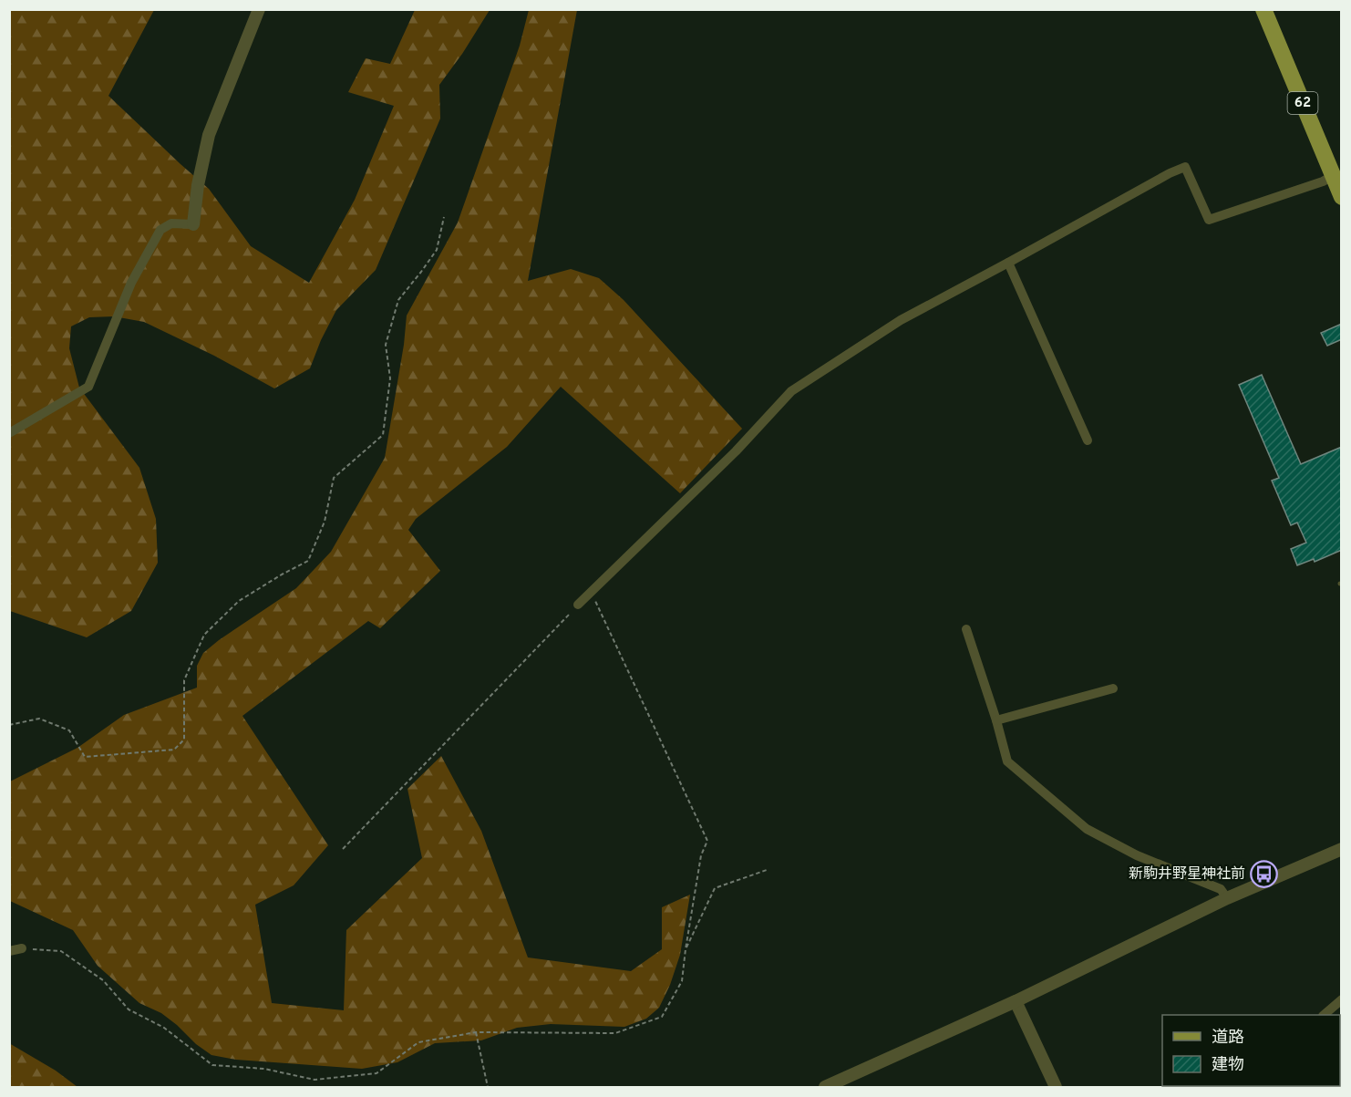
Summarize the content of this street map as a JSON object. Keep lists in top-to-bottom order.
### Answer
{
  "streets": {
    "main road": ["62"]
  },
  "places": {
    "bus stop": ["新駒井野星神社前"]
  },
  "legend": ["道路", "建物"]
}
